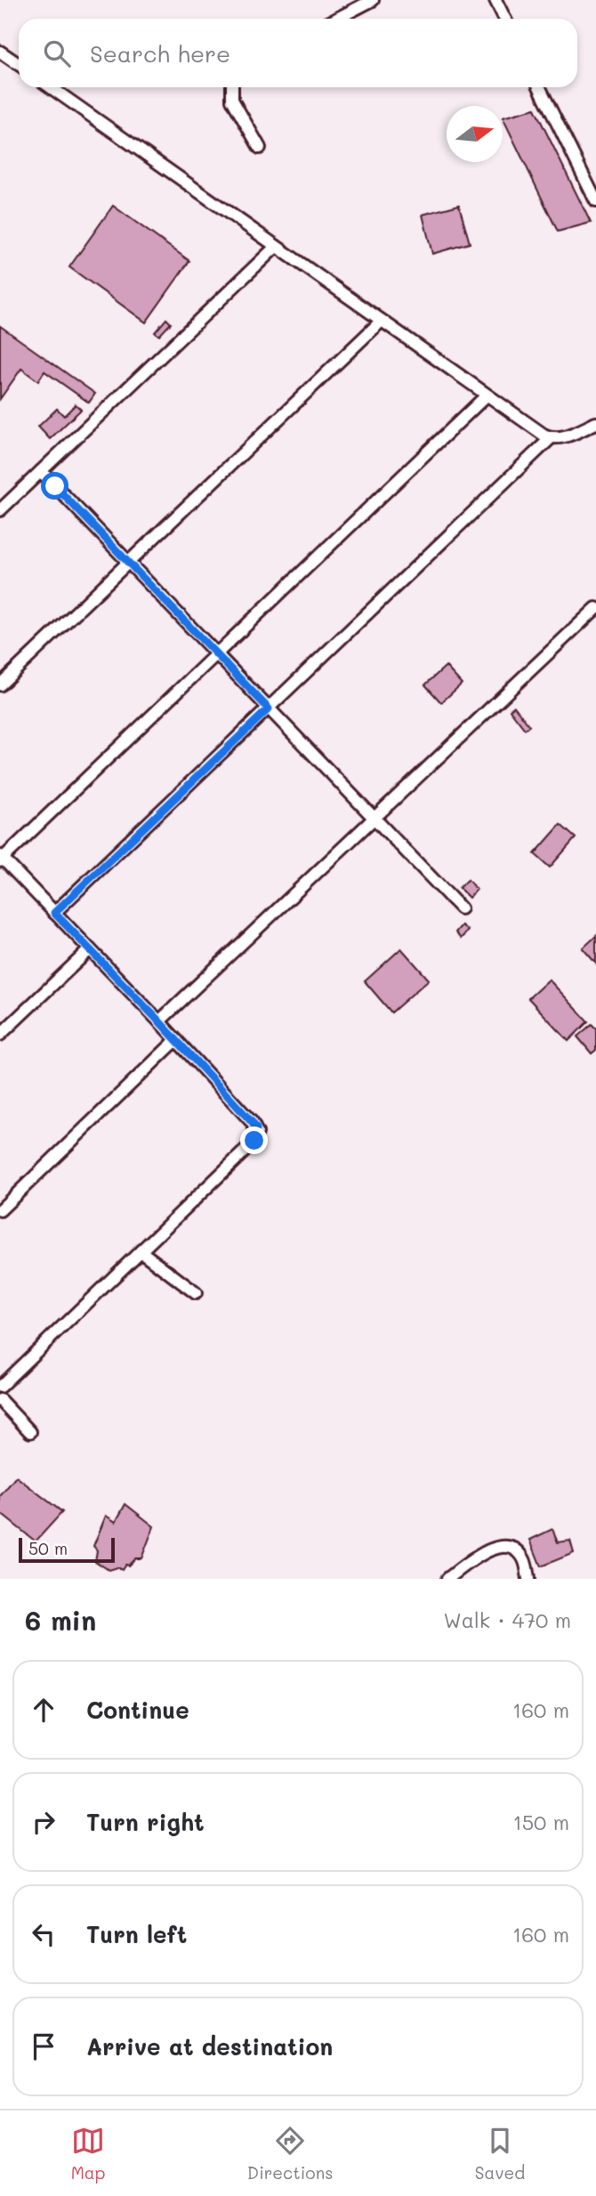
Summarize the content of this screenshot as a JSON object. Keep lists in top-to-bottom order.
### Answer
{
  "scale_bar": "50 m",
  "north": "right",
  "page": {
    "search": "Search here",
    "scale": "50 m",
    "heading": ["6 min", "Walk · 470 m"],
    "list": [
      ["Continue", "160 m"],
      ["Turn right", "150 m"],
      ["Turn left", "160 m"],
      "Arrive at destination"
    ],
    "nav": ["Map", "Directions", "Saved"]
  }
}
